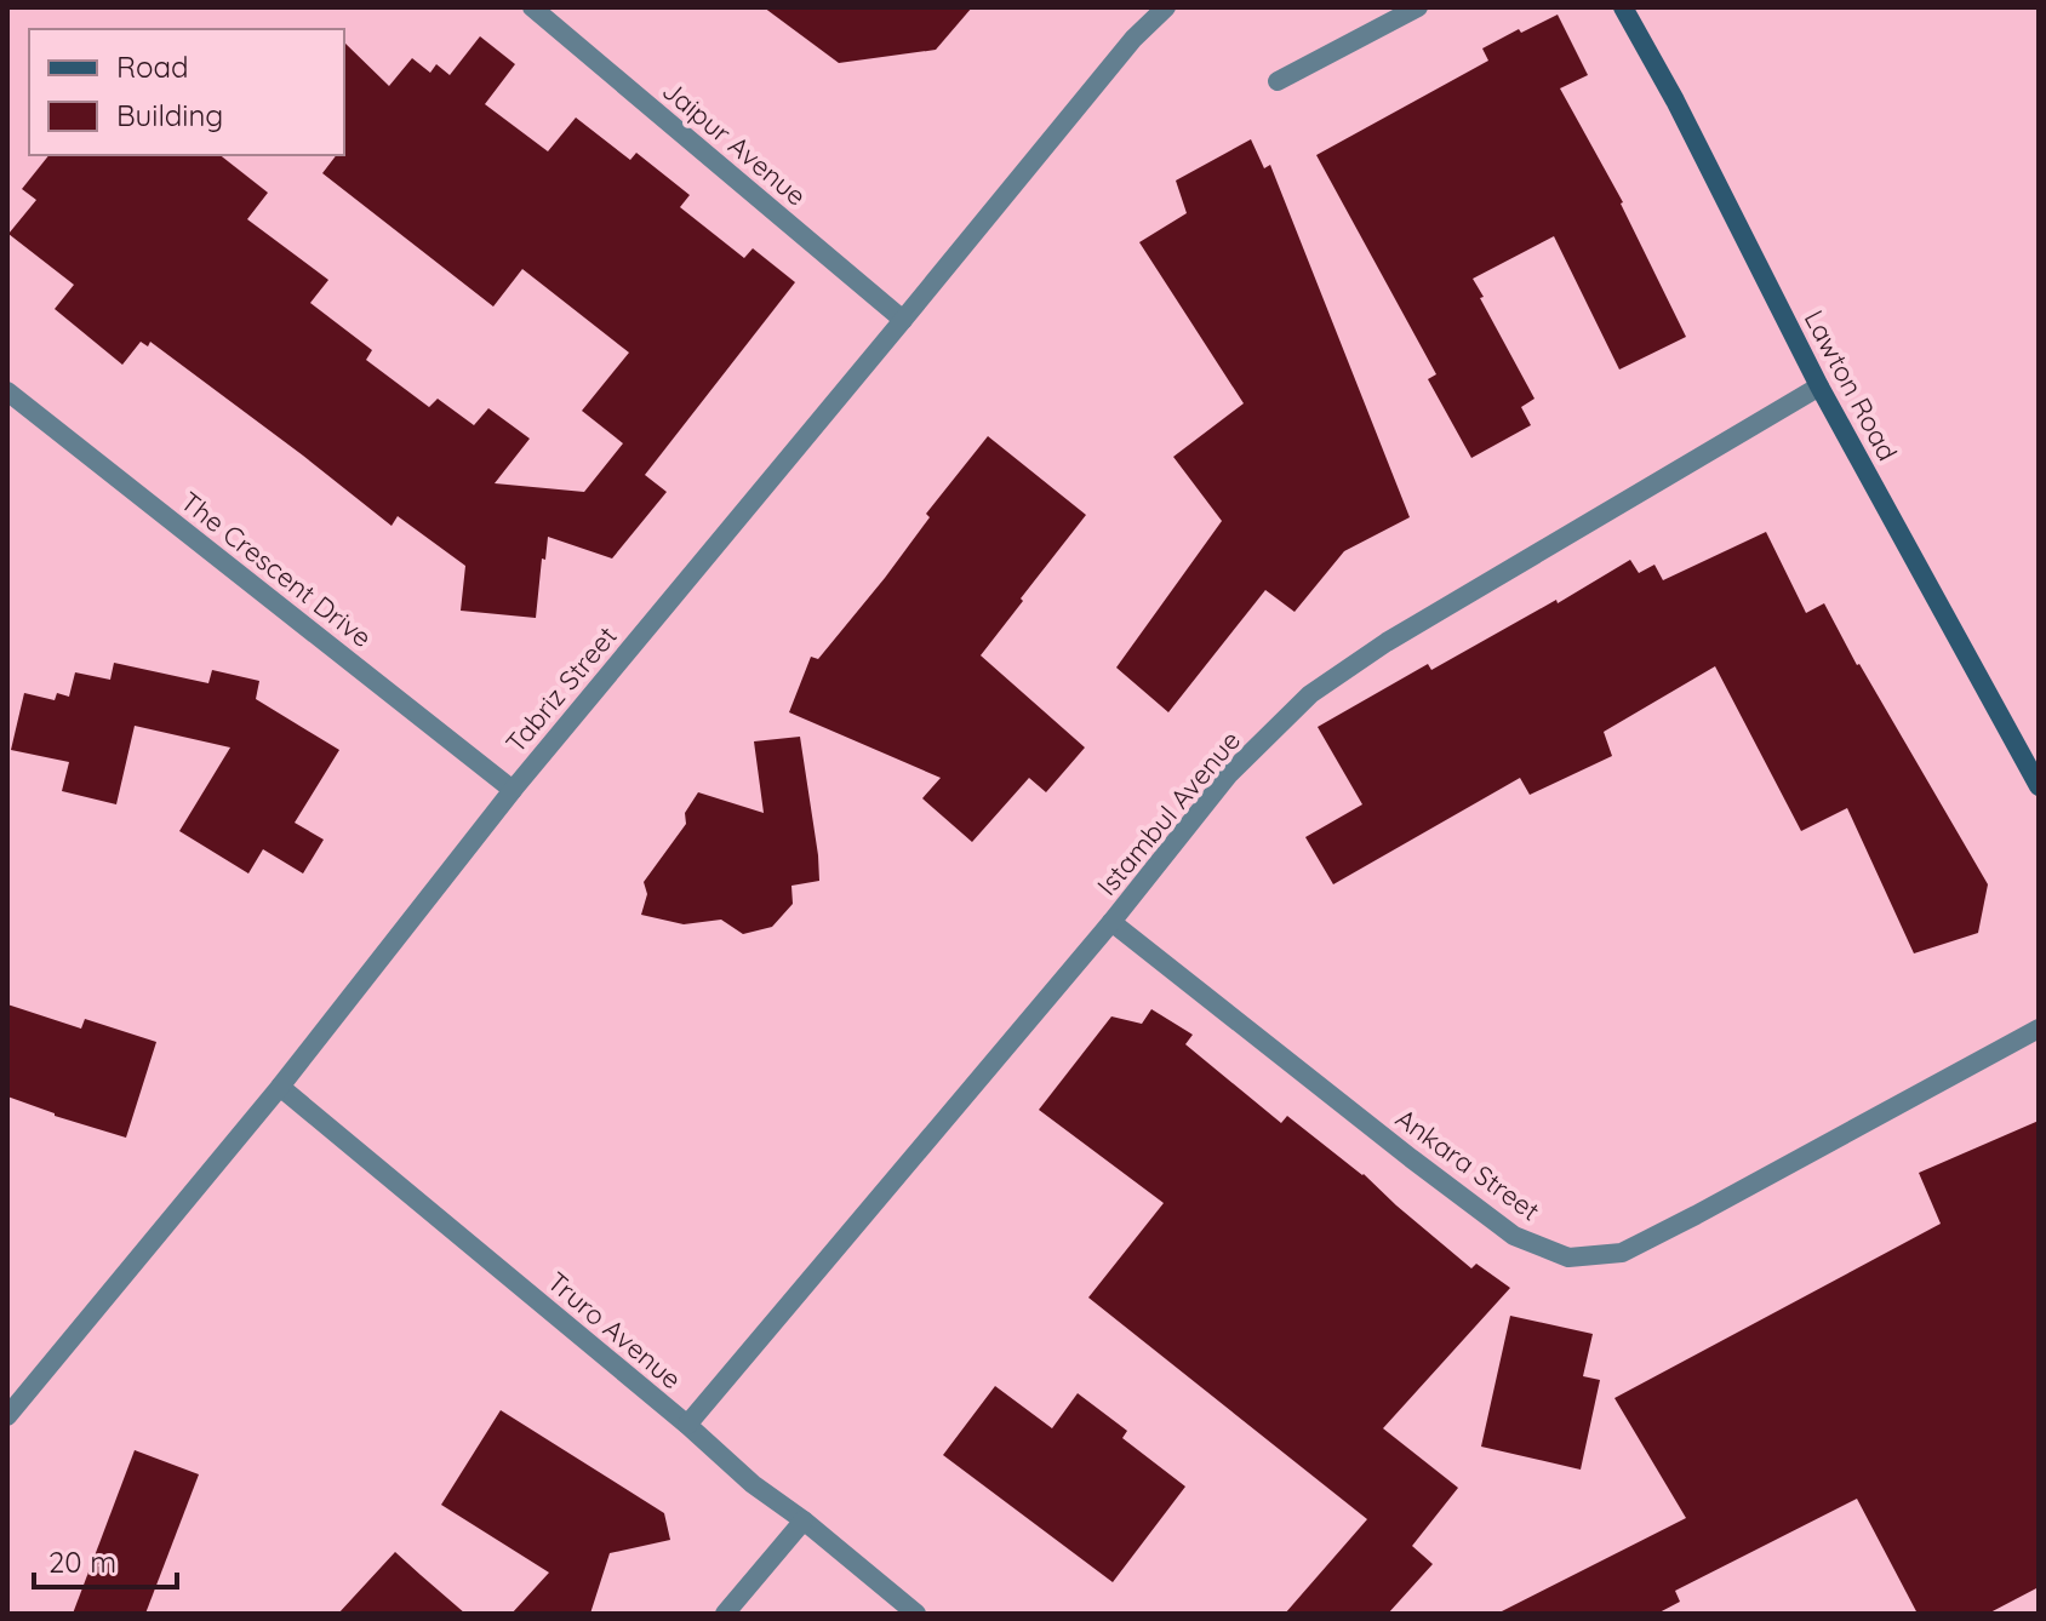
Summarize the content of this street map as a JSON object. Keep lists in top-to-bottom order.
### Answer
{
  "streets": {
    "street": [
      "Jaipur Avenue",
      "Lawton Road",
      "The Crescent Drive",
      "Tabriz Street",
      "Istambul Avenue",
      "Ankara Street",
      "Truro Avenue"
    ]
  },
  "crossings": [
    ["Jaipur Avenue", "Tabriz Street"],
    ["Lawton Road", "Istambul Avenue"],
    ["The Crescent Drive", "Tabriz Street"],
    ["Tabriz Street", "Truro Avenue"],
    ["Istambul Avenue", "Ankara Street"],
    ["Istambul Avenue", "Truro Avenue"]
  ],
  "legend": ["Road", "Building"],
  "scale_bar": "20 m"
}
